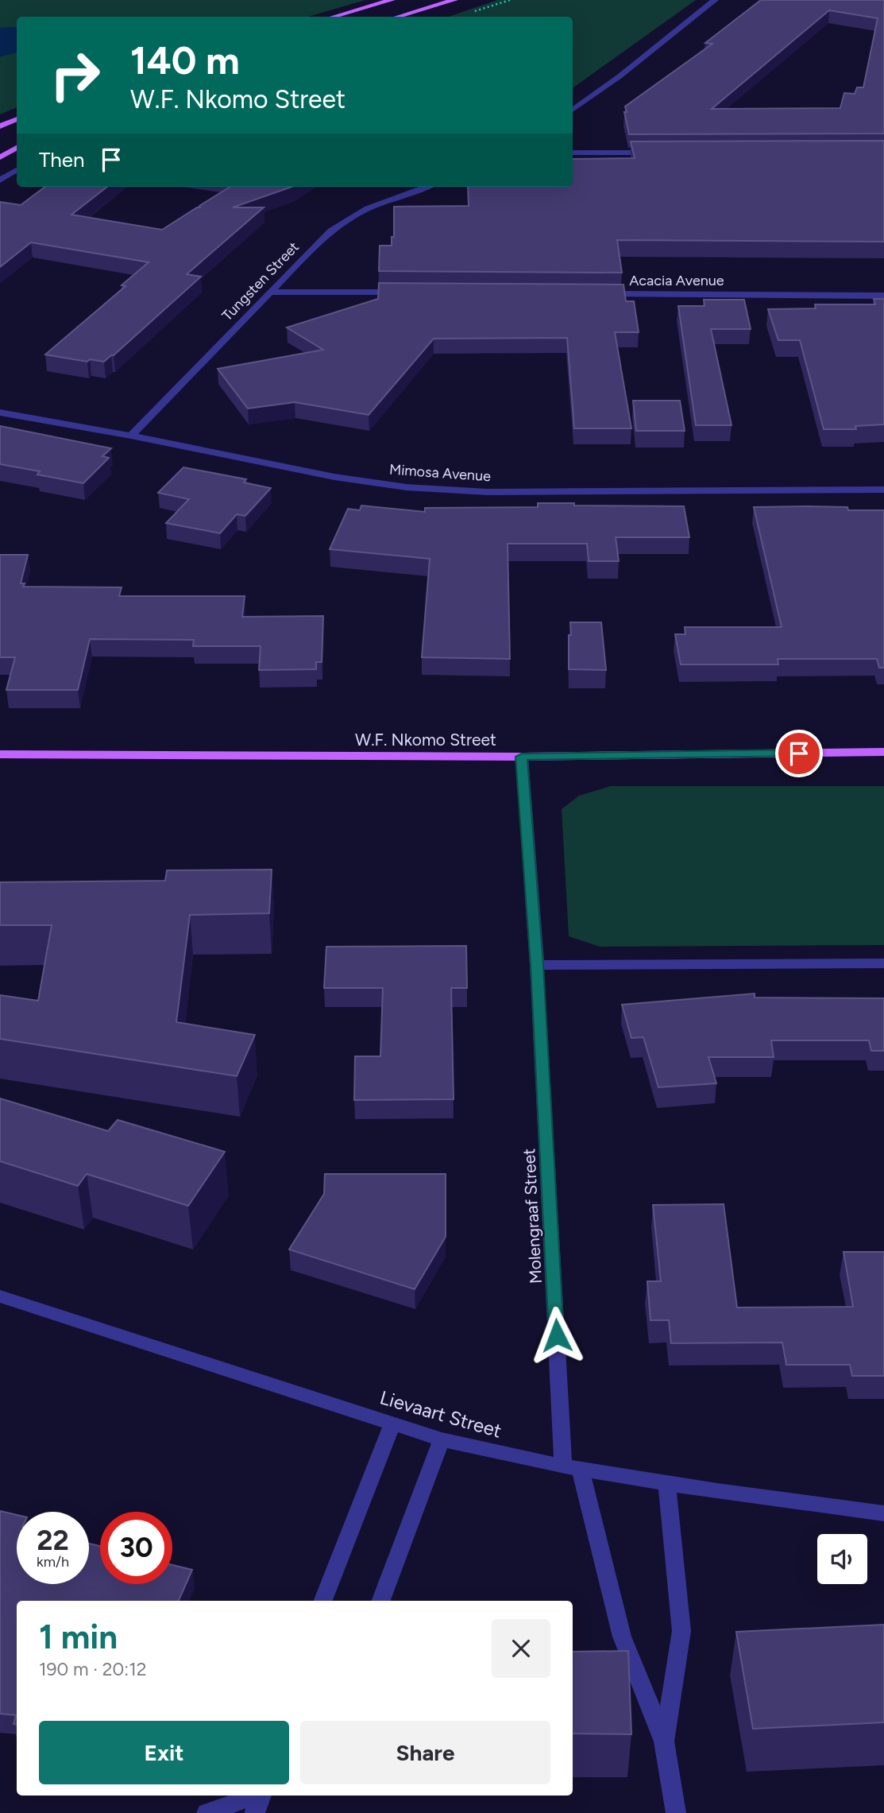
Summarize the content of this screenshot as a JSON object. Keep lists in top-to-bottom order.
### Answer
{
  "streets": {
    "main road": ["W.F. Nkomo Street"],
    "street": [
      "Acacia Avenue",
      "Tungsten Street",
      "Mimosa Avenue",
      "Molengraaf Street",
      "Lievaart Street"
    ]
  },
  "crossings": [
    ["Tungsten Street", "Mimosa Avenue"],
    ["W.F. Nkomo Street", "Molengraaf Street"],
    ["Molengraaf Street", "Lievaart Street"]
  ],
  "page": {
    "turn": ["140 m", "W.F. Nkomo Street"],
    "then": "Then",
    "speed": "22 km/h",
    "limit": "30",
    "heading": ["1 min", "190 m · 20:12"],
    "buttons": ["Exit", "Share"]
  }
}
